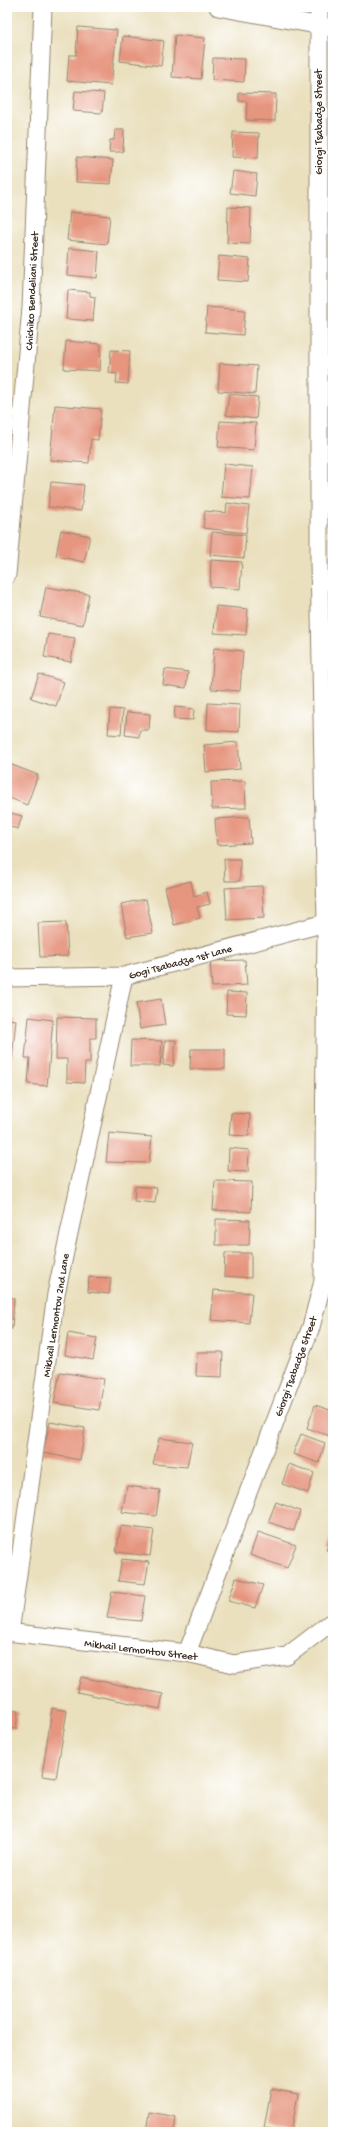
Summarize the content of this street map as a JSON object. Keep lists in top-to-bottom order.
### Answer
{
  "streets": {
    "street": [
      "Giorgi Tsabadze Street",
      "Chichiko Bendeliani Street",
      "Gogi Tsabadze 1st Lane",
      "Mikhail Lermontov 2nd Lane",
      "Mikhail Lermontov Street"
    ]
  },
  "crossings": [
    ["Giorgi Tsabadze Street", "Gogi Tsabadze 1st Lane"],
    ["Giorgi Tsabadze Street", "Mikhail Lermontov Street"],
    ["Gogi Tsabadze 1st Lane", "Mikhail Lermontov 2nd Lane"],
    ["Mikhail Lermontov 2nd Lane", "Mikhail Lermontov Street"]
  ]
}
